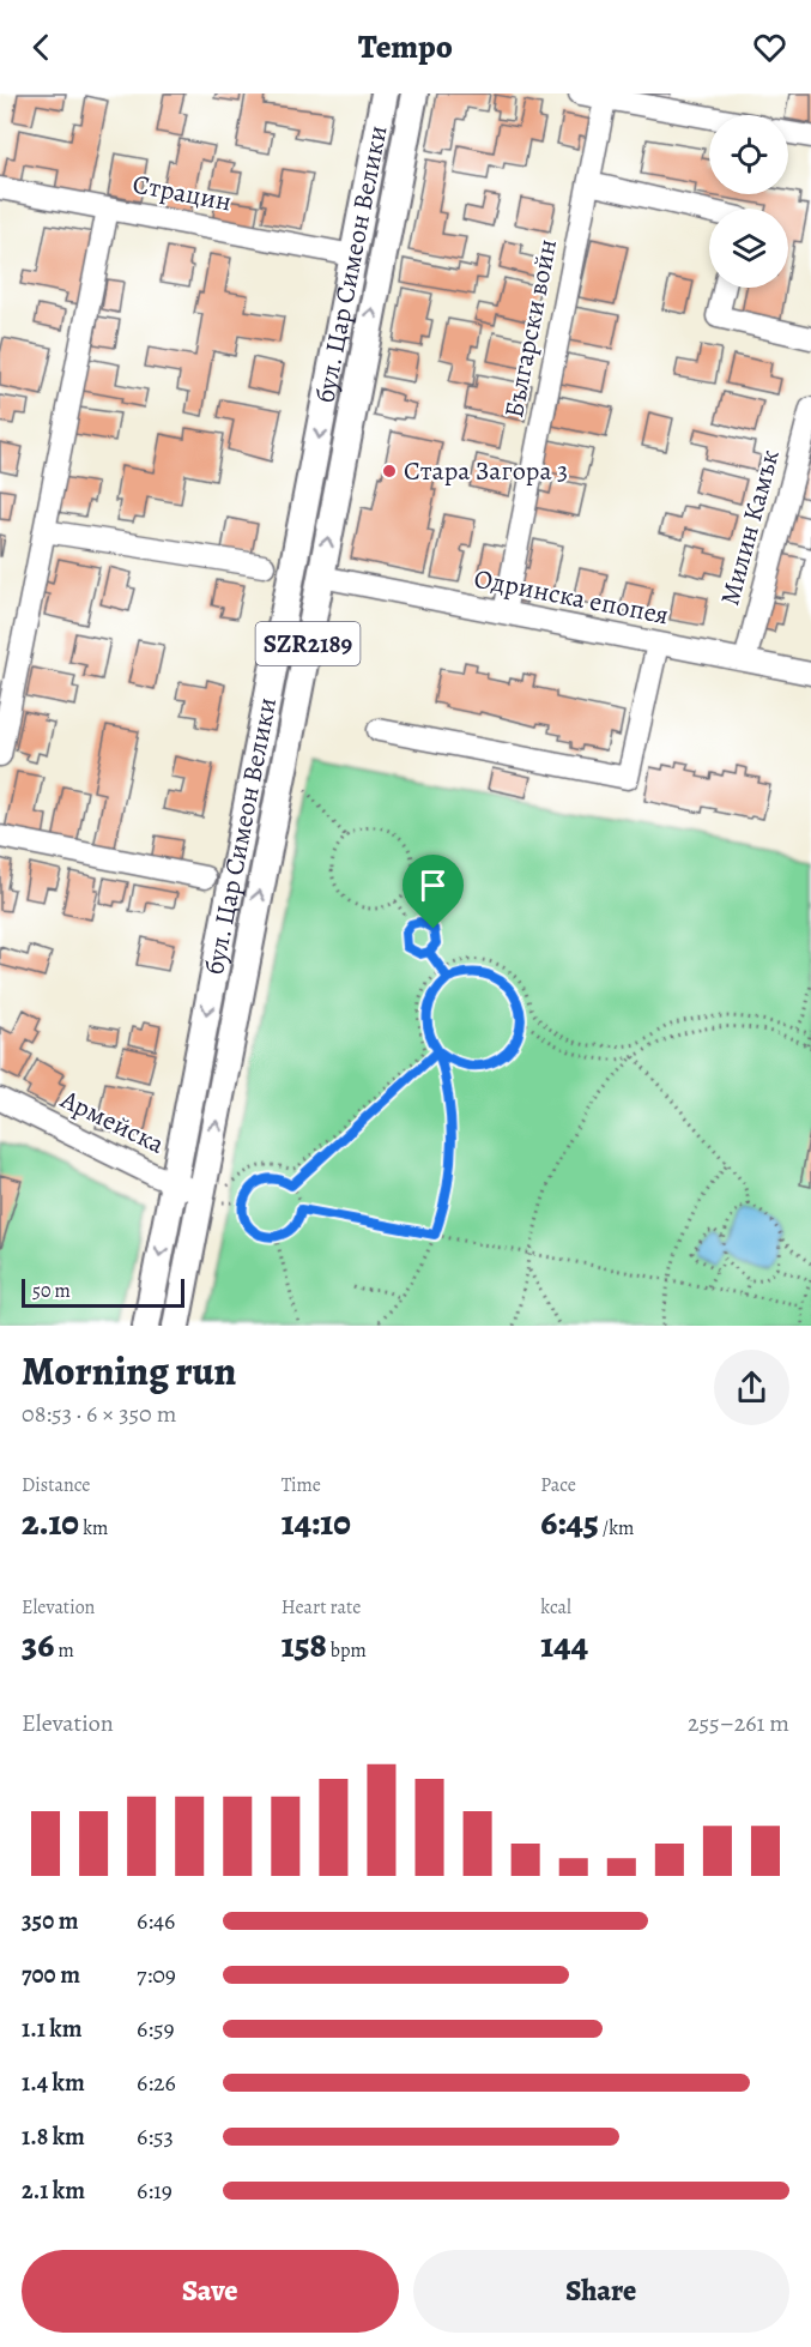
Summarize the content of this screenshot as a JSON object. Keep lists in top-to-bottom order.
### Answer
{
  "streets": {
    "main road": ["бул. Цар Симеон Велики", "SZR2189"],
    "street": [
      "Страцин",
      "Български войн",
      "Милин Камък",
      "Одринска епопея",
      "Армейска"
    ]
  },
  "crossings": [
    ["Страцин", "бул. Цар Симеон Велики"],
    ["бул. Цар Симеон Велики", "Одринска епопея"],
    ["бул. Цар Симеон Велики", "Армейска"],
    ["Български войн", "Одринска епопея"],
    ["Милин Камък", "Одринска епопея"]
  ],
  "places": ["Стара Загора 3"],
  "scale_bar": "50 m",
  "page": {
    "header": "Tempo",
    "scale": "50 m",
    "heading": ["Morning run", "08:53 · 6 × 350 m"],
    "stats": [
      ["Distance", "2.10 km"],
      ["Time", "14:10"],
      ["Pace", "6:45 /km"],
      ["Elevation", "36 m"],
      ["Heart rate", "158 bpm"],
      ["kcal", "144"]
    ],
    "chart": ["Elevation", "255–261 m"],
    "list": [
      {
        "name": "350 m",
        "note": "6:46"
      },
      {
        "name": "700 m",
        "note": "7:09"
      },
      {
        "name": "1.1 km",
        "note": "6:59"
      },
      {
        "name": "1.4 km",
        "note": "6:26"
      },
      {
        "name": "1.8 km",
        "note": "6:53"
      },
      {
        "name": "2.1 km",
        "note": "6:19"
      }
    ],
    "buttons": ["Save", "Share"]
  }
}
